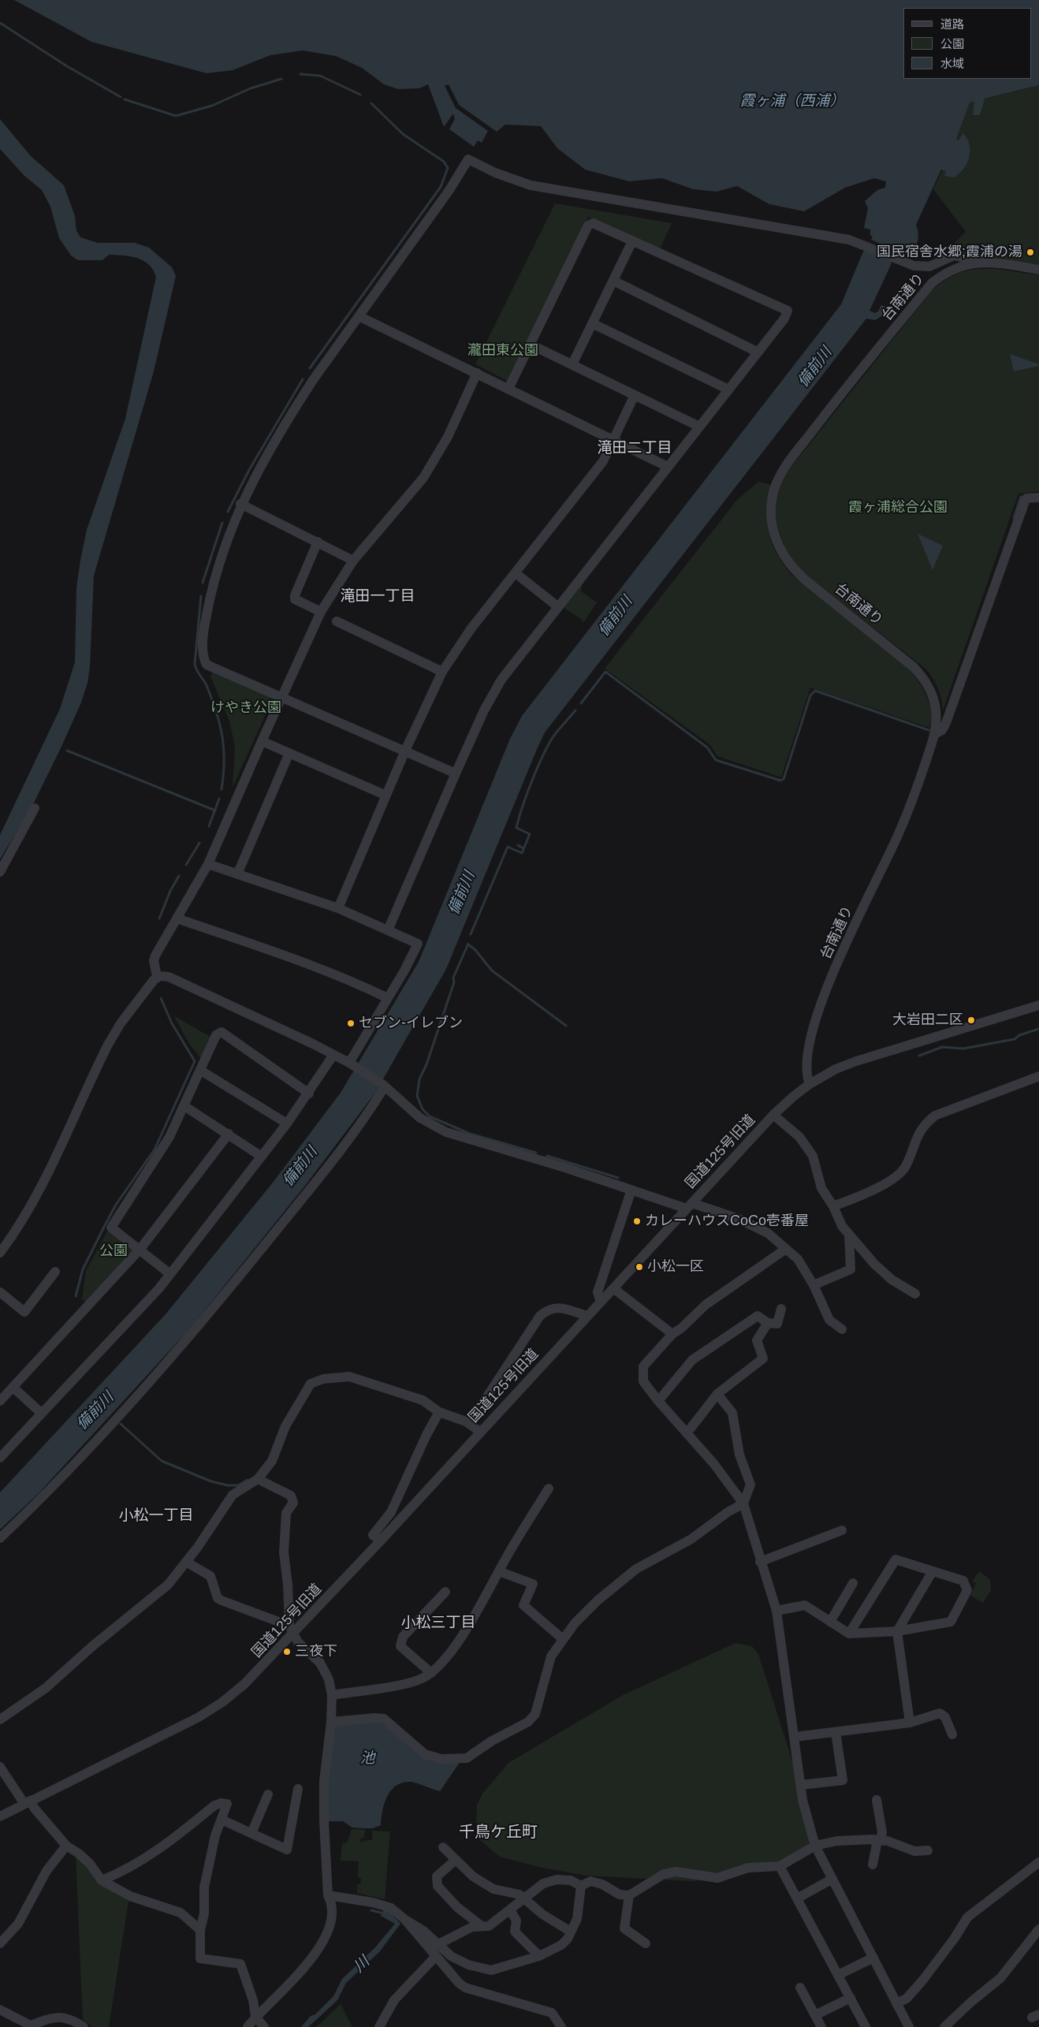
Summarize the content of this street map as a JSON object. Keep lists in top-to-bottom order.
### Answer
{
  "streets": {
    "street": ["台南通り", "国道125号旧道"]
  },
  "crossings": [
    ["台南通り", "国道125号旧道"]
  ],
  "districts": [
    "滝田二丁目",
    "滝田一丁目",
    "小松一丁目",
    "小松三丁目",
    "千鳥ケ丘町"
  ],
  "water": [
    "霞ヶ浦（西浦）",
    "備前川",
    "池",
    "川"
  ],
  "parks": [
    "瀧田東公園",
    "霞ヶ浦総合公園",
    "けやき公園",
    "公園"
  ],
  "places": [
    "国民宿舎水郷;霞浦の湯",
    "大岩田二区",
    "セブン-イレブン",
    "カレーハウスCoCo壱番屋",
    "小松一区",
    "三夜下"
  ],
  "legend": ["道路", "公園", "水域"]
}
